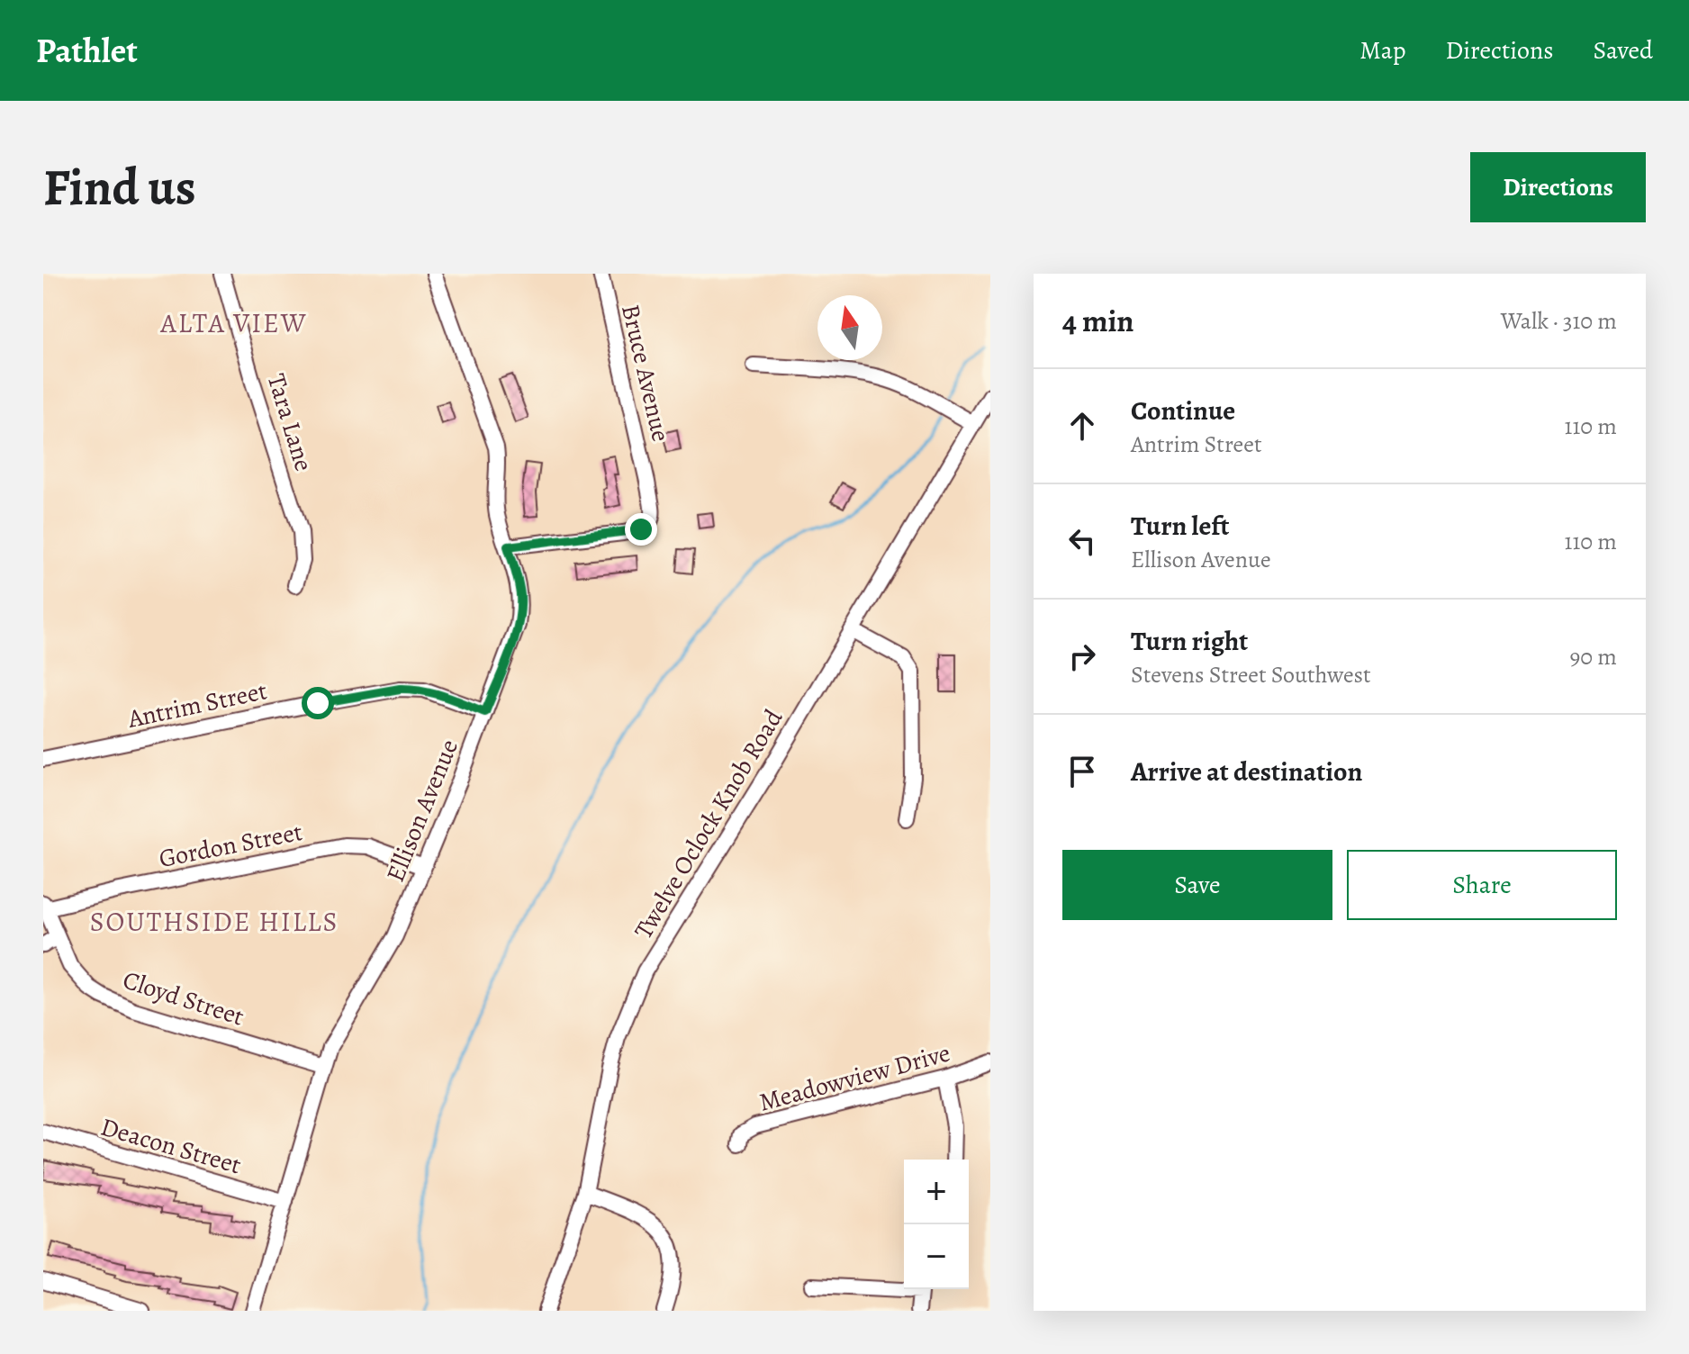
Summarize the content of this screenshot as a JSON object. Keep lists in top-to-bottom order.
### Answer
{
  "streets": {
    "street": [
      "Bruce Avenue",
      "Tara Lane",
      "Antrim Street",
      "Ellison Avenue",
      "Twelve Oclock Knob Road",
      "Gordon Street",
      "Cloyd Street",
      "Meadowview Drive",
      "Deacon Street"
    ]
  },
  "crossings": [
    ["Bruce Avenue", "Ellison Avenue"],
    ["Antrim Street", "Ellison Avenue"],
    ["Ellison Avenue", "Gordon Street"],
    ["Ellison Avenue", "Cloyd Street"],
    ["Ellison Avenue", "Deacon Street"],
    ["Gordon Street", "Cloyd Street"]
  ],
  "districts": ["ALTA VIEW", "SOUTHSIDE HILLS"],
  "north": "top",
  "page": {
    "header": "Pathlet",
    "nav": ["Map", "Directions", "Saved"],
    "buttons": [
      "Directions",
      ["Save", "Share"]
    ],
    "title": "Find us",
    "heading": ["4 min", "Walk · 310 m"],
    "list": [
      ["Continue", "Antrim Street", "110 m"],
      ["Turn left", "Ellison Avenue", "110 m"],
      ["Turn right", "Stevens Street Southwest", "90 m"],
      "Arrive at destination"
    ],
    "map_buttons": ["+", "−"]
  }
}
